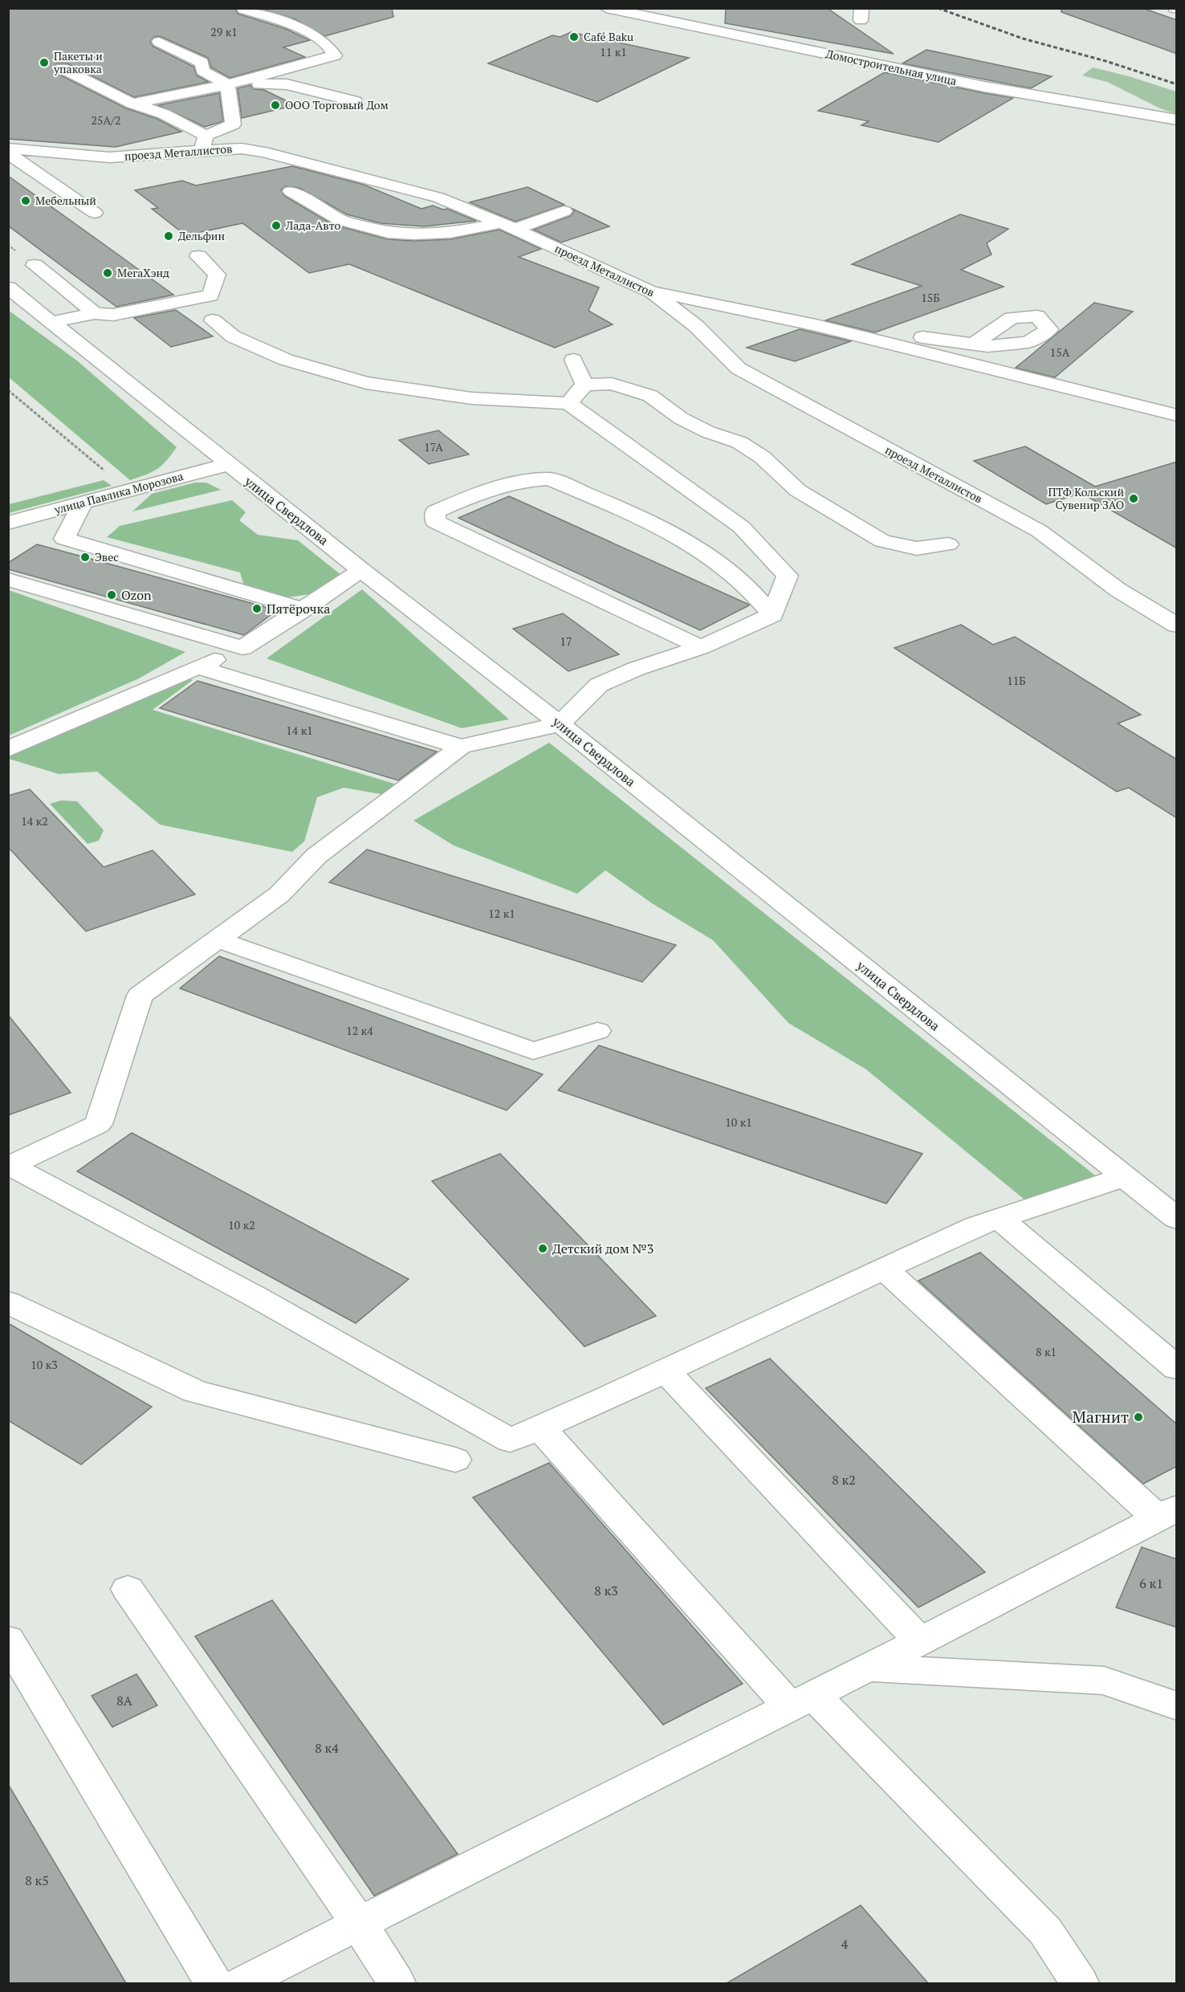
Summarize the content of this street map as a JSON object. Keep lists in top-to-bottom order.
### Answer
{
  "streets": {
    "street": [
      "Домостроительная улица",
      "проезд Металлистов",
      "улица Павлика Морозова",
      "улица Свердлова"
    ]
  },
  "crossings": [
    ["улица Павлика Морозова", "улица Свердлова"]
  ],
  "places": [
    "Café Baku",
    "Пакеты и упаковка",
    "ООО Торговый Дом",
    "Мебельный",
    "Лада-Авто",
    "Дельфин",
    "МегаХэнд",
    "ПТФ Кольский Сувенир ЗАО",
    "Эвес",
    "Ozon",
    "Пятёрочка",
    "Детский дом №3",
    "Магнит"
  ],
  "house_numbers": [
    "29 к1",
    "11 к1",
    "25А/2",
    "15Б",
    "15А",
    "17А",
    "17",
    "11Б",
    "14 к1",
    "14 к2",
    "12 к1",
    "12 к4",
    "10 к1",
    "10 к2",
    "8 к1",
    "10 к3",
    "8 к2",
    "6 к1",
    "8 к3",
    "8А",
    "8 к4",
    "8 к5",
    "4"
  ]
}
